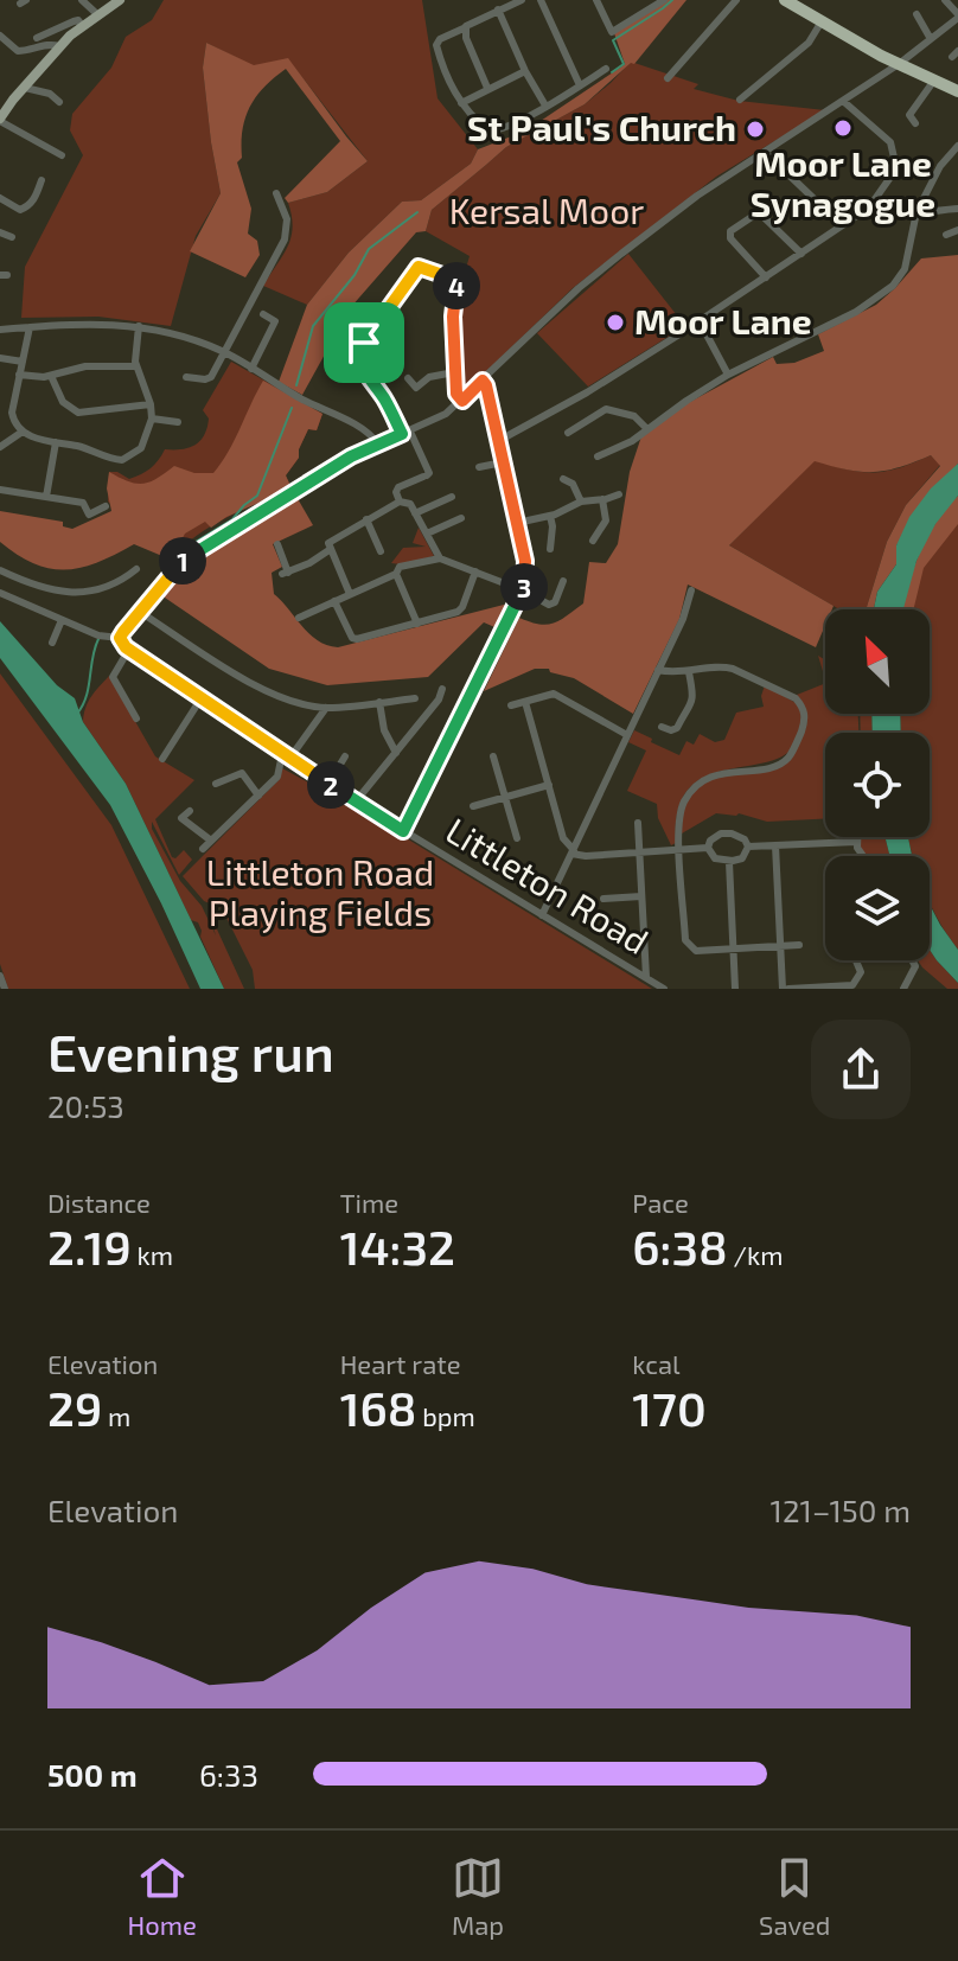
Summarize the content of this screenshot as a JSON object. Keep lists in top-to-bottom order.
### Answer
{
  "streets": {
    "street": ["Littleton Road"]
  },
  "parks": ["Kersal Moor", "Littleton Road Playing Fields"],
  "places": ["Moor Lane Synagogue", "St Paul's Church", "Moor Lane"],
  "north": "top left",
  "page": {
    "pins": [
      "4",
      "1",
      "3",
      "2"
    ],
    "heading": ["Evening run", "20:53"],
    "stats": [
      ["Distance", "2.19 km"],
      ["Time", "14:32"],
      ["Pace", "6:38 /km"],
      ["Elevation", "29 m"],
      ["Heart rate", "168 bpm"],
      ["kcal", "170"]
    ],
    "chart": ["Elevation", "121–150 m"],
    "list": [
      {
        "name": "500 m",
        "note": "6:33"
      }
    ],
    "tabs": ["Home", "Map", "Saved"]
  }
}
